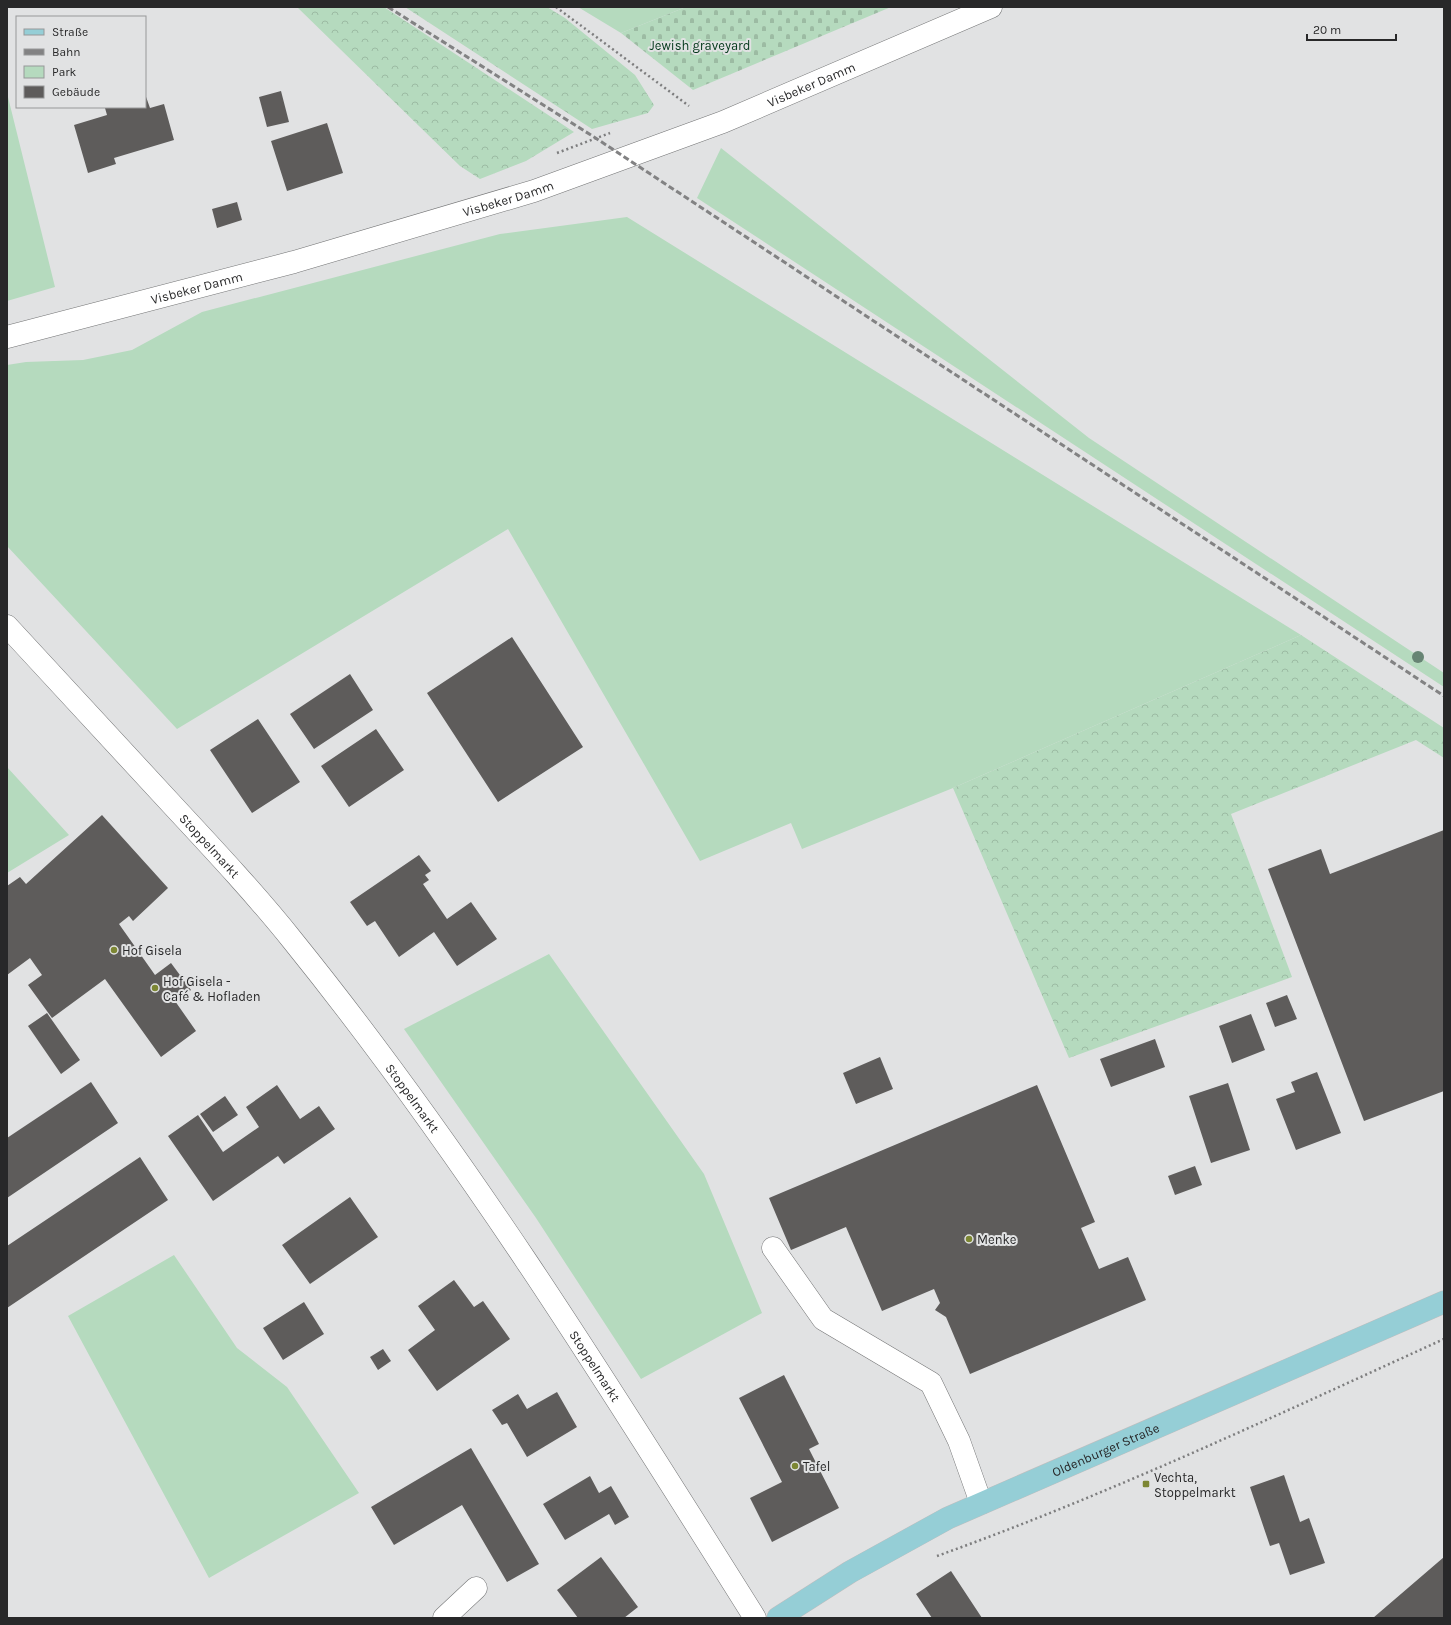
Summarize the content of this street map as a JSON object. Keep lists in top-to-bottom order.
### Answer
{
  "streets": {
    "main road": ["Oldenburger Straße"],
    "street": ["Visbeker Damm", "Stoppelmarkt"]
  },
  "parks": ["Jewish graveyard"],
  "places": {
    "other": [
      "Hof Gisela",
      "Hof Gisela - Café & Hofladen",
      "Menke",
      "Tafel"
    ],
    "transit": ["Vechta, Stoppelmarkt"]
  },
  "legend": [
    "Straße",
    "Bahn",
    "Park",
    "Gebäude"
  ],
  "scale_bar": "20 m"
}
